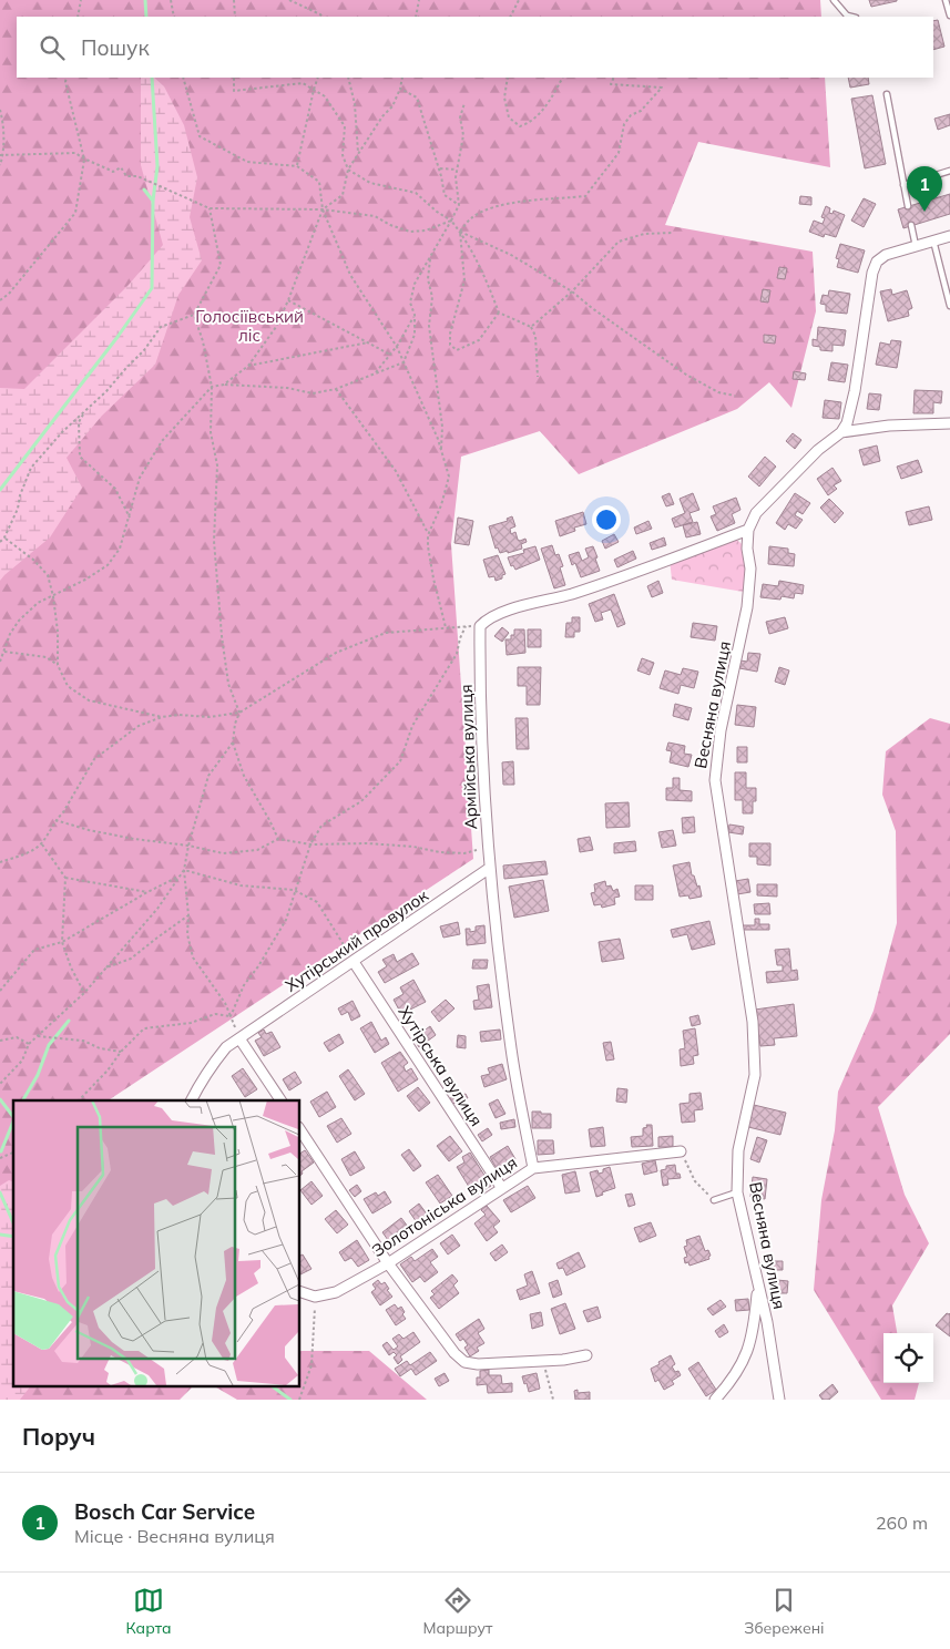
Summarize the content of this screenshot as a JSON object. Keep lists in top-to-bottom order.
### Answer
{
  "streets": {
    "street": [
      "Весняна вулиця",
      "Армійська вулиця",
      "Хутірський провулок",
      "Хутірська вулиця",
      "Золотоніська вулиця"
    ]
  },
  "crossings": [
    ["Армійська вулиця", "Хутірський провулок"],
    ["Армійська вулиця", "Золотоніська вулиця"],
    ["Хутірський провулок", "Хутірська вулиця"],
    ["Хутірська вулиця", "Золотоніська вулиця"]
  ],
  "parks": ["Голосіївський ліс"],
  "page": {
    "search": "Пошук",
    "pins": "1",
    "heading": "Поруч",
    "list": [
      {
        "mark": "1",
        "name": "Bosch Car Service",
        "note": "Місце · Весняна вулиця",
        "value": "260 m"
      }
    ],
    "nav": ["Карта", "Маршрут", "Збережені"]
  }
}
